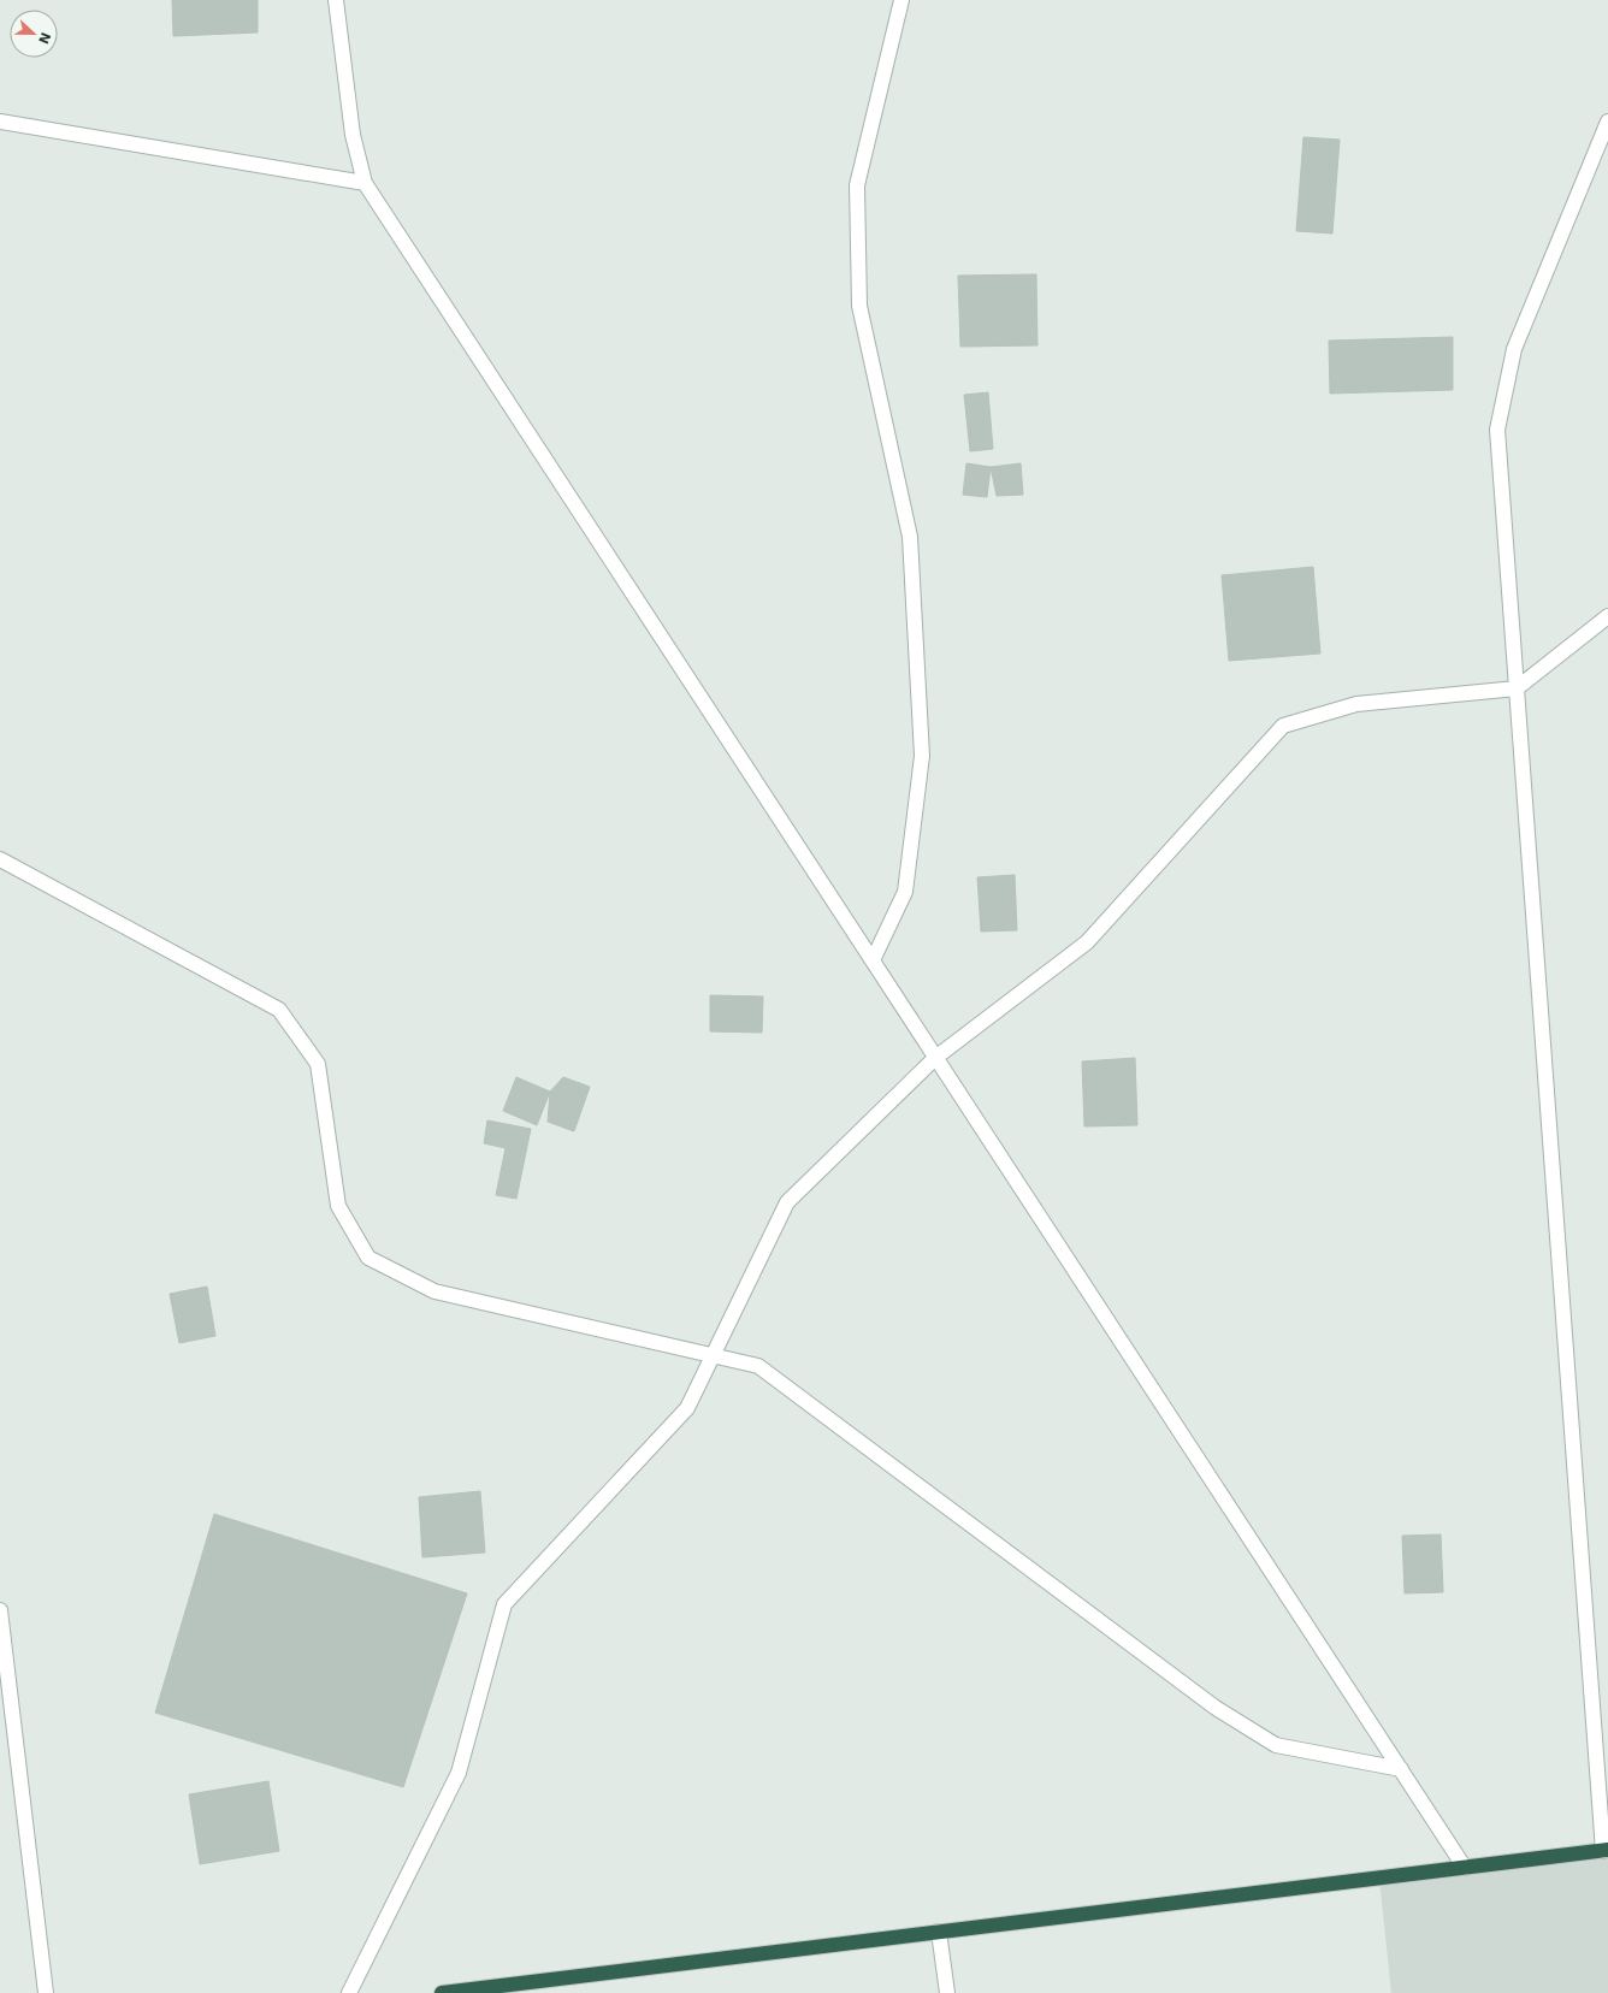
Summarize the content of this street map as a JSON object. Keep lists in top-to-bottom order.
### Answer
{
  "north": "right"
}
